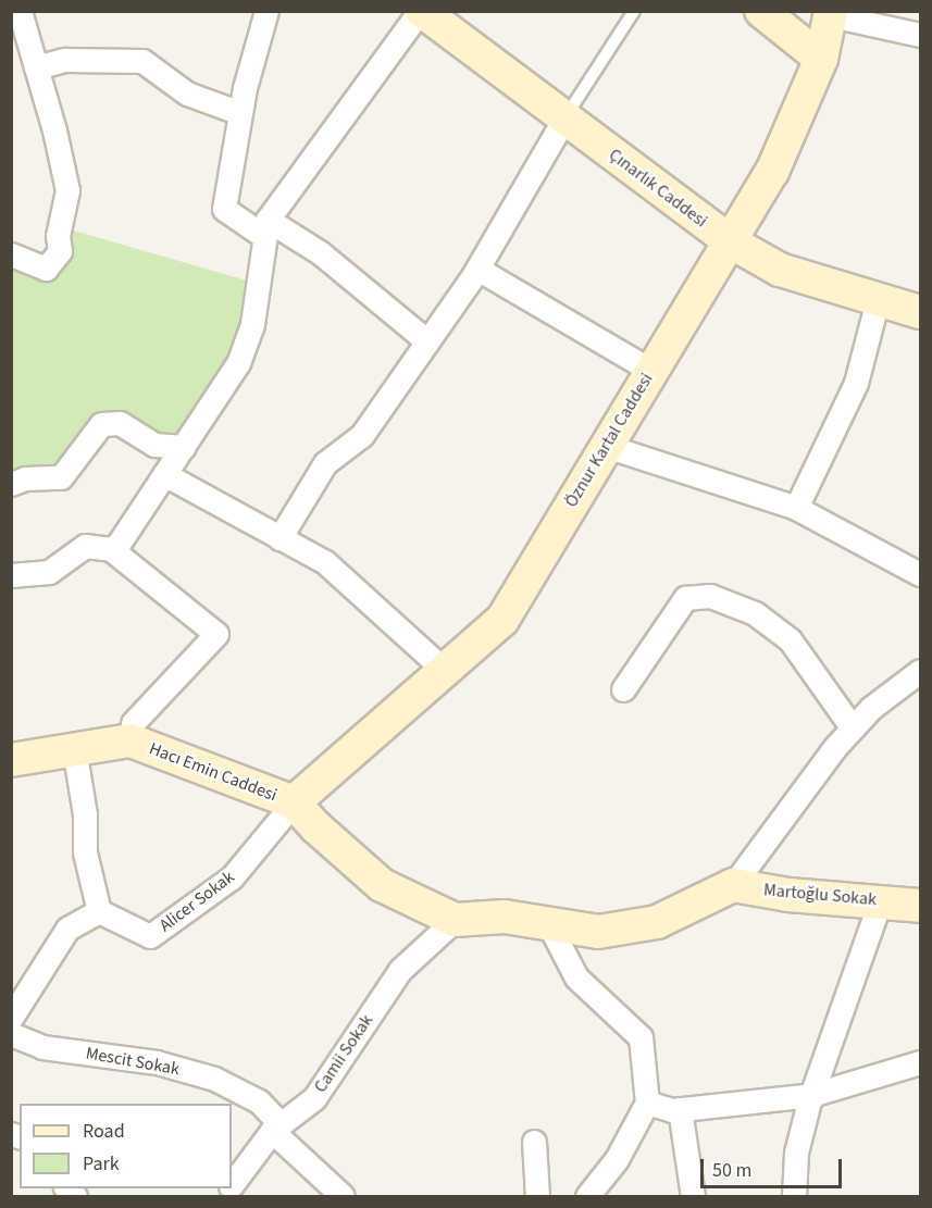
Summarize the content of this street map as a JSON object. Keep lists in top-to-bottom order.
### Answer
{
  "streets": {
    "street": [
      "Çınarlık Caddesi",
      "Öznur Kartal Caddesi",
      "Hacı Emin Caddesi",
      "Martoğlu Sokak",
      "Alicer Sokak",
      "Camii Sokak",
      "Mescit Sokak"
    ]
  },
  "crossings": [
    ["Çınarlık Caddesi", "Öznur Kartal Caddesi"],
    ["Öznur Kartal Caddesi", "Hacı Emin Caddesi"],
    ["Öznur Kartal Caddesi", "Alicer Sokak"],
    ["Hacı Emin Caddesi", "Alicer Sokak"],
    ["Hacı Emin Caddesi", "Camii Sokak"],
    ["Camii Sokak", "Mescit Sokak"]
  ],
  "legend": ["Road", "Park"],
  "scale_bar": "50 m"
}
